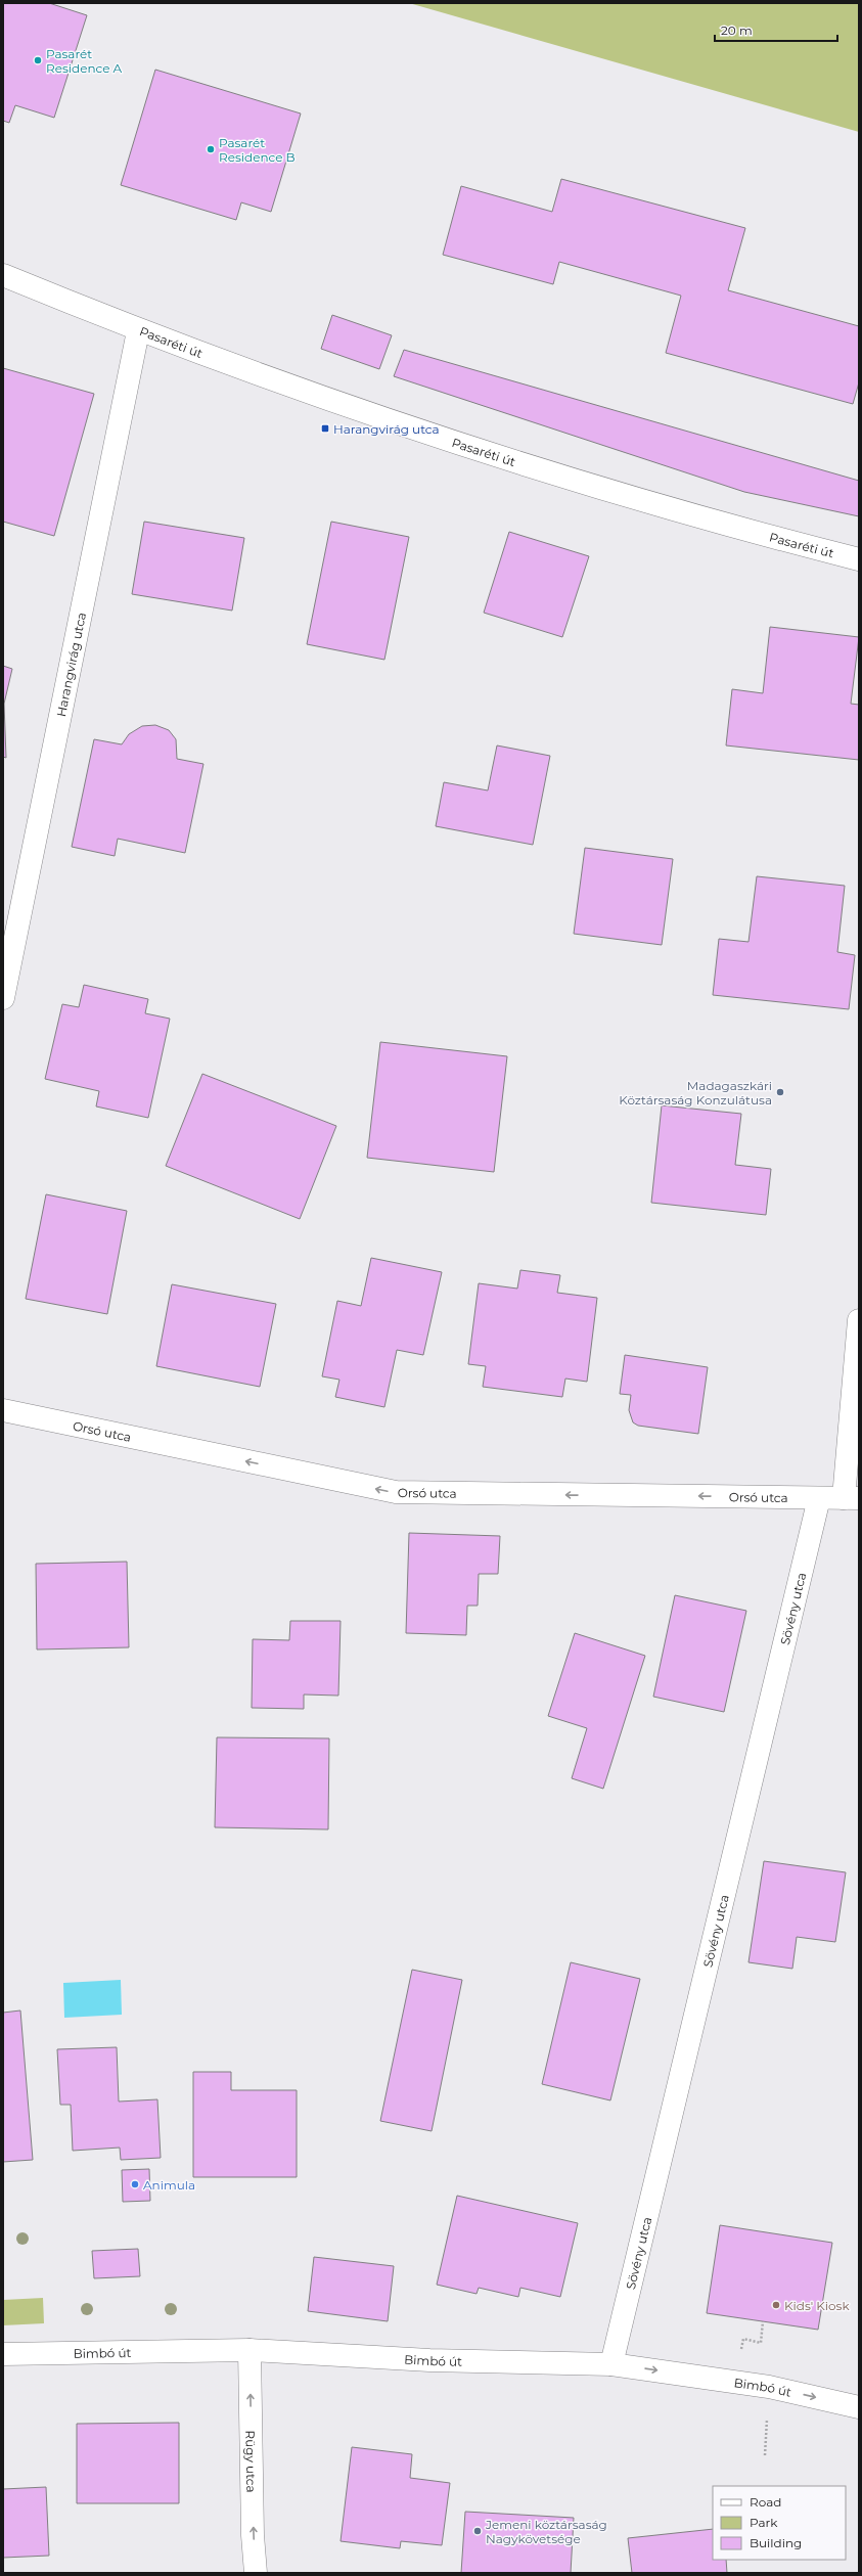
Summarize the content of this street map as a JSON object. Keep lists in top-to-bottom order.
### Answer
{
  "streets": {
    "street": [
      "Pasaréti út",
      "Harangvirág utca",
      "Orsó utca",
      "Sövény utca",
      "Bimbó út",
      "Rügy utca"
    ]
  },
  "crossings": [
    ["Pasaréti út", "Harangvirág utca"],
    ["Orsó utca", "Sövény utca"],
    ["Sövény utca", "Bimbó út"],
    ["Bimbó út", "Rügy utca"]
  ],
  "one_way": ["Orsó utca", "Rügy utca"],
  "places": {
    "other": [
      "Pasarét Residence A",
      "Pasarét Residence B",
      "Madagaszkári Köztársaság Konzulátusa",
      "Animula",
      "Kids' Kiosk",
      "Jemeni köztársaság Nagykövetsége"
    ],
    "transit": ["Harangvirág utca"]
  },
  "legend": ["Road", "Park", "Building"],
  "scale_bar": "20 m"
}
